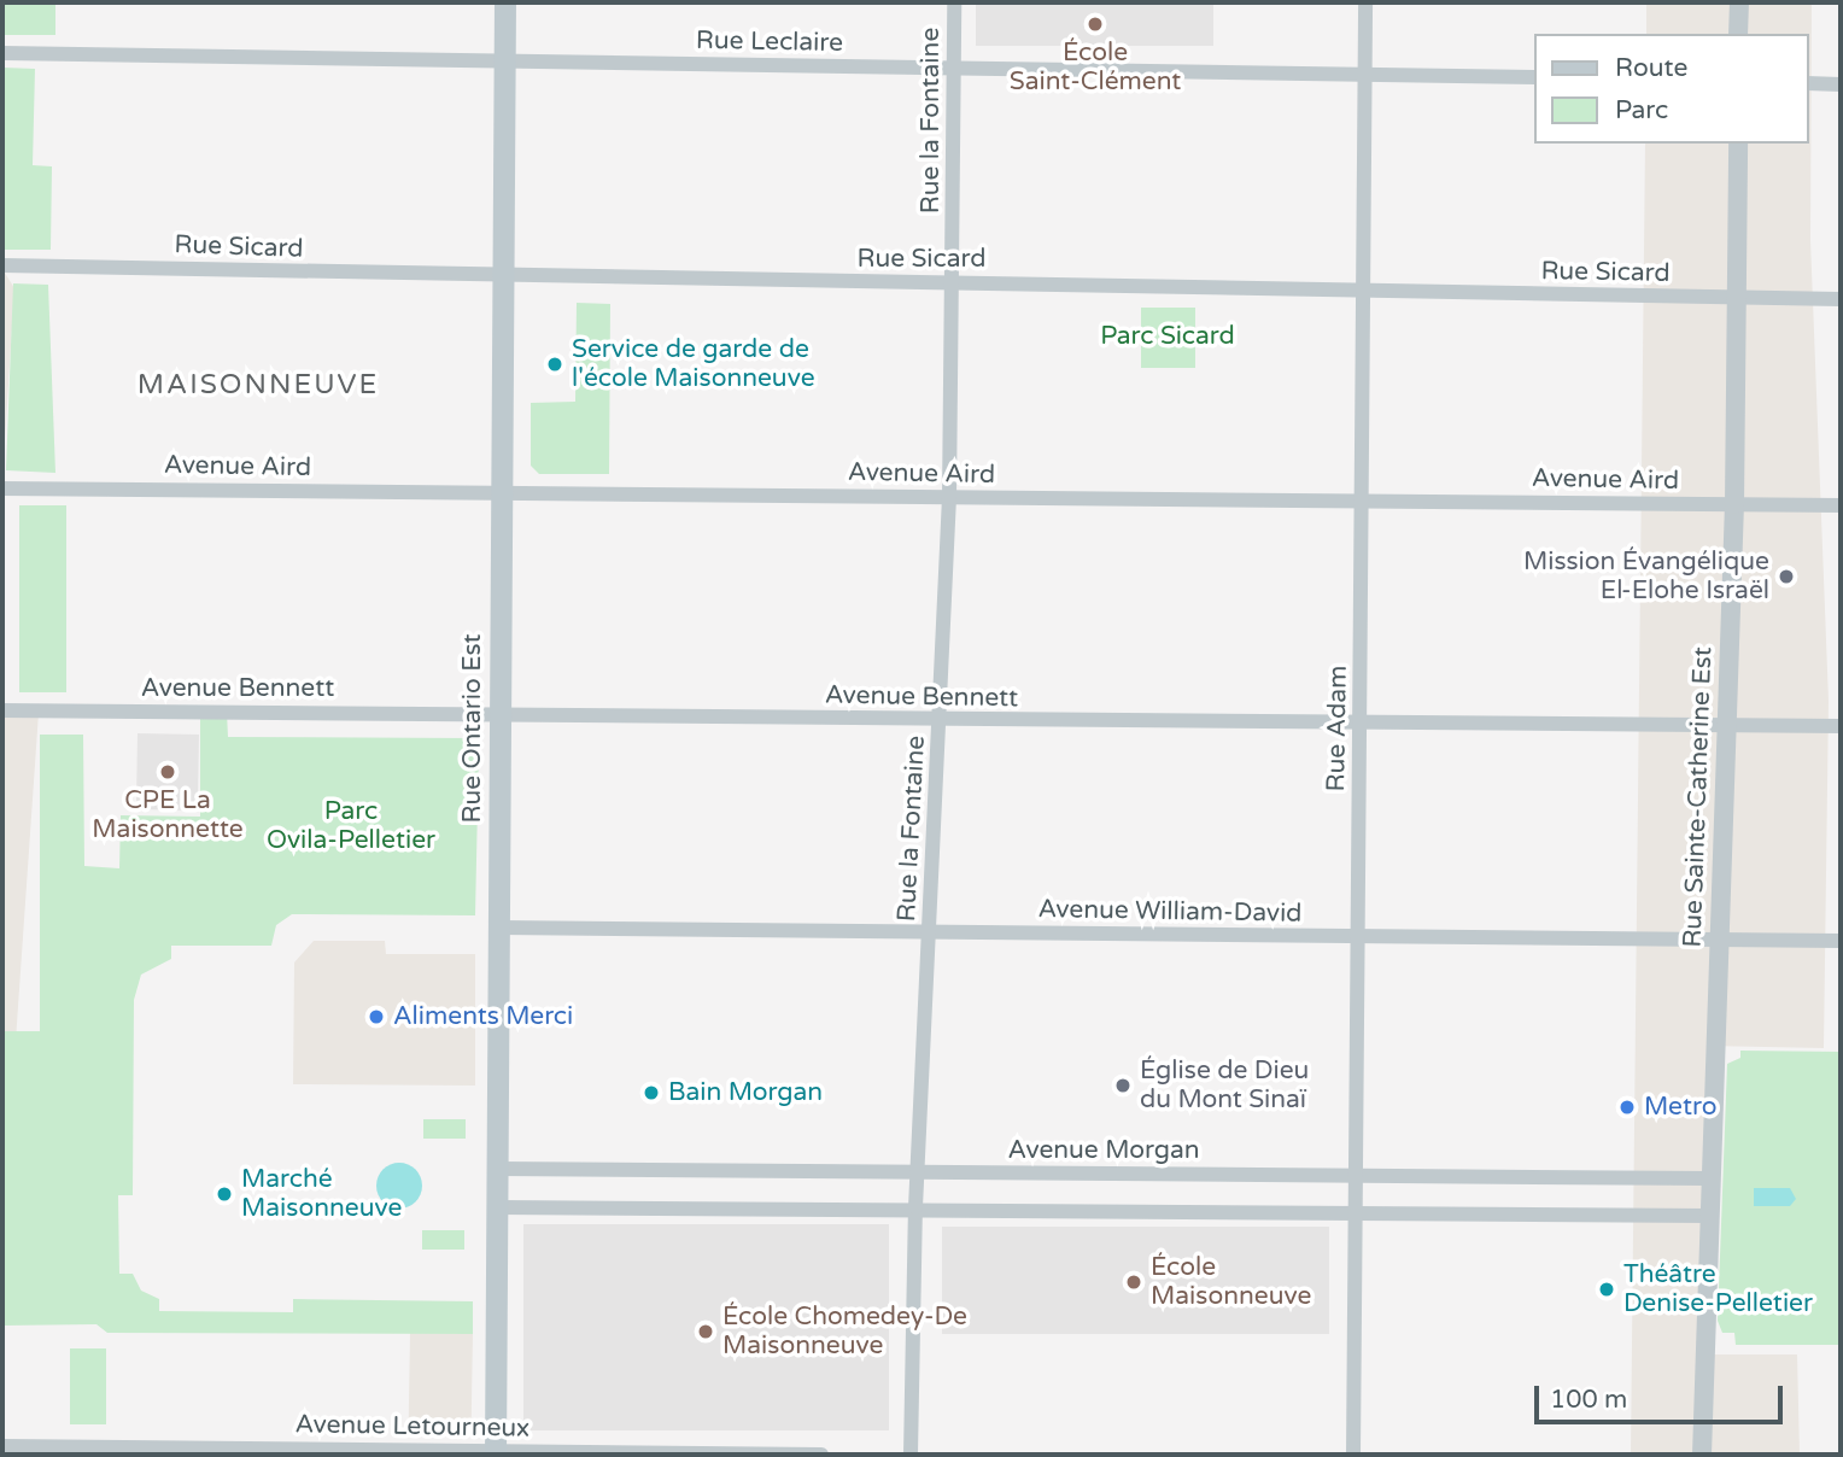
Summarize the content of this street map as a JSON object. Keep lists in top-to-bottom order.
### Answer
{
  "streets": {
    "main road": ["Rue Ontario Est"],
    "street": [
      "Rue Leclaire",
      "Rue la Fontaine",
      "Rue Sicard",
      "Avenue Aird",
      "Avenue Bennett",
      "Rue Adam",
      "Rue Sainte-Catherine Est",
      "Avenue William-David",
      "Avenue Morgan",
      "Avenue Letourneux"
    ]
  },
  "crossings": [
    ["Rue Leclaire", "Rue la Fontaine"],
    ["Rue Leclaire", "Rue Ontario Est"],
    ["Rue Leclaire", "Rue Adam"],
    ["Rue la Fontaine", "Rue Sicard"],
    ["Rue la Fontaine", "Avenue Aird"],
    ["Rue la Fontaine", "Avenue Bennett"],
    ["Rue la Fontaine", "Avenue William-David"],
    ["Rue la Fontaine", "Avenue Morgan"],
    ["Rue Sicard", "Rue Ontario Est"],
    ["Rue Sicard", "Rue Adam"],
    ["Rue Sicard", "Rue Sainte-Catherine Est"],
    ["Avenue Aird", "Rue Ontario Est"],
    ["Avenue Aird", "Rue Adam"],
    ["Avenue Aird", "Rue Sainte-Catherine Est"],
    ["Avenue Bennett", "Rue Ontario Est"],
    ["Avenue Bennett", "Rue Adam"],
    ["Avenue Bennett", "Rue Sainte-Catherine Est"],
    ["Rue Ontario Est", "Avenue William-David"],
    ["Rue Ontario Est", "Avenue Morgan"],
    ["Rue Ontario Est", "Avenue Letourneux"],
    ["Rue Adam", "Avenue William-David"],
    ["Rue Adam", "Avenue Morgan"],
    ["Rue Sainte-Catherine Est", "Avenue William-David"],
    ["Rue Sainte-Catherine Est", "Avenue Morgan"]
  ],
  "districts": ["MAISONNEUVE"],
  "parks": ["Parc Sicard", "Parc Ovila-Pelletier"],
  "places": [
    "École Saint-Clément",
    "Service de garde de l'école Maisonneuve",
    "Mission Évangélique El-Elohe Israël",
    "CPE La Maisonnette",
    "Aliments Merci",
    "Église de Dieu du Mont Sinaï",
    "Bain Morgan",
    "Metro",
    "Marché Maisonneuve",
    "École Maisonneuve",
    "Théâtre Denise-Pelletier",
    "École Chomedey-De Maisonneuve"
  ],
  "legend": ["Route", "Parc"],
  "scale_bar": "100 m"
}
